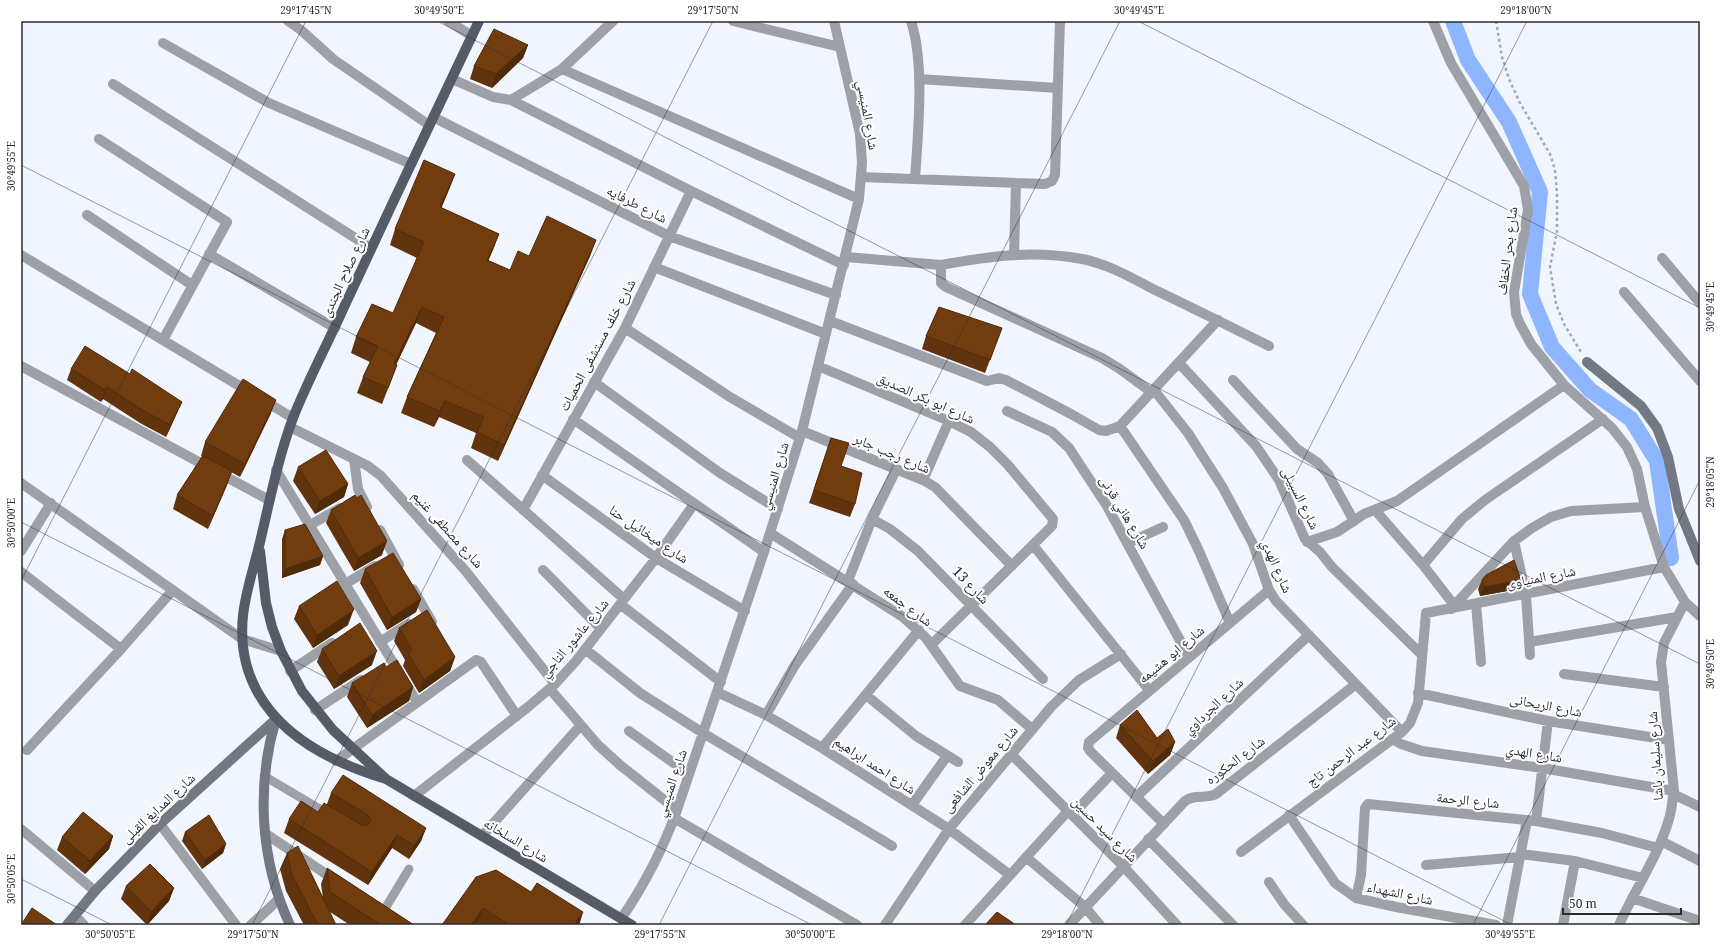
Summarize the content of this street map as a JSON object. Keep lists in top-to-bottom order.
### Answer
{
  "streets": {
    "main road": ["شارع صلاح الجندى", "شارع السلخانه"],
    "street": [
      "شارع المنيسي",
      "شارع طرفايه",
      "شارع بحر الخفاف",
      "شارع خلف مستشفى الحميات",
      "شارع ابو بكر الصديق",
      "شارع رجب جابر",
      "شارع السبيلى",
      "شارع هاني قرنى",
      "شارع مصطفى غنيم",
      "شارع ميخائيل حنا",
      "شارع الهدي",
      "شارع المنياوى",
      "شارع 13",
      "شارع جمعه",
      "شارع عاشور الناجي",
      "شارع ابو هشيمه",
      "شارع الريحانى",
      "شارع الجرداوي",
      "شارع عبد الرحمن تاج",
      "شارع سليمان باشا",
      "شارع الحكوره",
      "شارع احمد ابراهيم",
      "شارع معوض الشافعى",
      "شارع الرحمة",
      "شارع المدابغ القبلى",
      "شارع سيد حسين",
      "شارع الشهداء"
    ]
  },
  "crossings": [
    ["شارع المنيسي", "شارع طرفايه"],
    ["شارع المنيسي", "شارع ابو بكر الصديق"],
    ["شارع المنيسي", "شارع رجب جابر"],
    ["شارع المنيسي", "شارع مصطفى غنيم"],
    ["شارع المنيسي", "شارع ميخائيل حنا"],
    ["شارع المنيسي", "شارع جمعه"],
    ["شارع المنيسي", "شارع احمد ابراهيم"],
    ["شارع المنيسي", "شارع السلخانه"],
    ["شارع طرفايه", "شارع صلاح الجندى"],
    ["شارع طرفايه", "شارع خلف مستشفى الحميات"],
    ["شارع بحر الخفاف", "شارع المنياوى"],
    ["شارع بحر الخفاف", "شارع سليمان باشا"],
    ["شارع صلاح الجندى", "شارع مصطفى غنيم"],
    ["شارع صلاح الجندى", "شارع المدابغ القبلى"],
    ["شارع صلاح الجندى", "شارع السلخانه"],
    ["شارع خلف مستشفى الحميات", "شارع رجب جابر"],
    ["شارع خلف مستشفى الحميات", "شارع ميخائيل حنا"],
    ["شارع خلف مستشفى الحميات", "شارع احمد ابراهيم"],
    ["شارع ابو بكر الصديق", "شارع رجب جابر"],
    ["شارع ابو بكر الصديق", "شارع 13"],
    ["شارع ابو بكر الصديق", "شارع جمعه"],
    ["شارع السبيلى", "شارع عبد الرحمن تاج"],
    ["شارع هاني قرنى", "شارع ابو هشيمه"],
    ["شارع مصطفى غنيم", "شارع عاشور الناجي"],
    ["شارع ميخائيل حنا", "شارع عاشور الناجي"],
    ["شارع الهدي", "شارع ابو هشيمه"],
    ["شارع الهدي", "شارع الجرداوي"],
    ["شارع الهدي", "شارع عبد الرحمن تاج"],
    ["شارع الهدي", "شارع سليمان باشا"],
    ["شارع الهدي", "شارع الحكوره"],
    ["شارع المنياوى", "شارع عبد الرحمن تاج"],
    ["شارع جمعه", "شارع معوض الشافعى"],
    ["شارع عاشور الناجي", "شارع احمد ابراهيم"],
    ["شارع عاشور الناجي", "شارع السلخانه"],
    ["شارع الريحانى", "شارع عبد الرحمن تاج"],
    ["شارع الريحانى", "شارع سليمان باشا"],
    ["شارع عبد الرحمن تاج", "شارع الشهداء"],
    ["شارع سليمان باشا", "شارع الرحمة"],
    ["شارع الحكوره", "شارع سيد حسين"],
    ["شارع احمد ابراهيم", "شارع معوض الشافعى"],
    ["شارع معوض الشافعى", "شارع سيد حسين"],
    ["شارع الرحمة", "شارع الشهداء"]
  ],
  "scale_bar": "50 m",
  "coordinates": [
    "29°17'45\"N",
    "30°49'50\"E",
    "29°17'50\"N",
    "30°49'45\"E",
    "29°18'00\"N",
    "30°49'55\"E",
    "29°18'05\"N",
    "30°50'00\"E",
    "30°50'05\"E",
    "29°17'55\"N"
  ]
}
